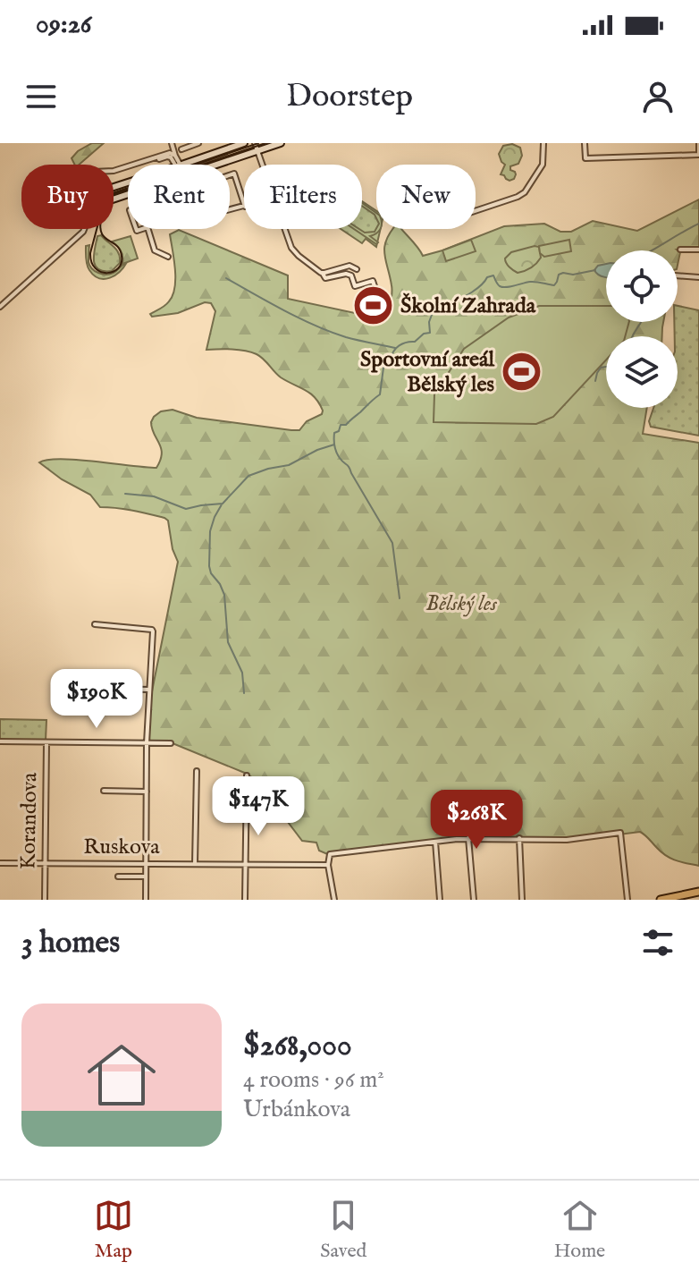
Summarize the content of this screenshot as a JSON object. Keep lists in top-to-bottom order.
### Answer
{
  "streets": {
    "street": ["Korandova", "Ruskova"]
  },
  "crossings": [
    ["Korandova", "Ruskova"]
  ],
  "parks": ["Bělský les"],
  "places": {
    "sports": ["Školní Zahrada", "Sportovní areál Bělský les"]
  },
  "page": {
    "status": "09:26",
    "header": "Doorstep",
    "chip": [
      "Buy",
      "Rent",
      "Filters",
      "New"
    ],
    "price": ["$190K", "$147K", "$268K"],
    "heading": "3 homes",
    "list": [
      {
        "name": "$268,000",
        "note": "4 rooms · 96 m² · Urbánkova"
      }
    ],
    "tabs": ["Map", "Saved", "Home"]
  }
}
